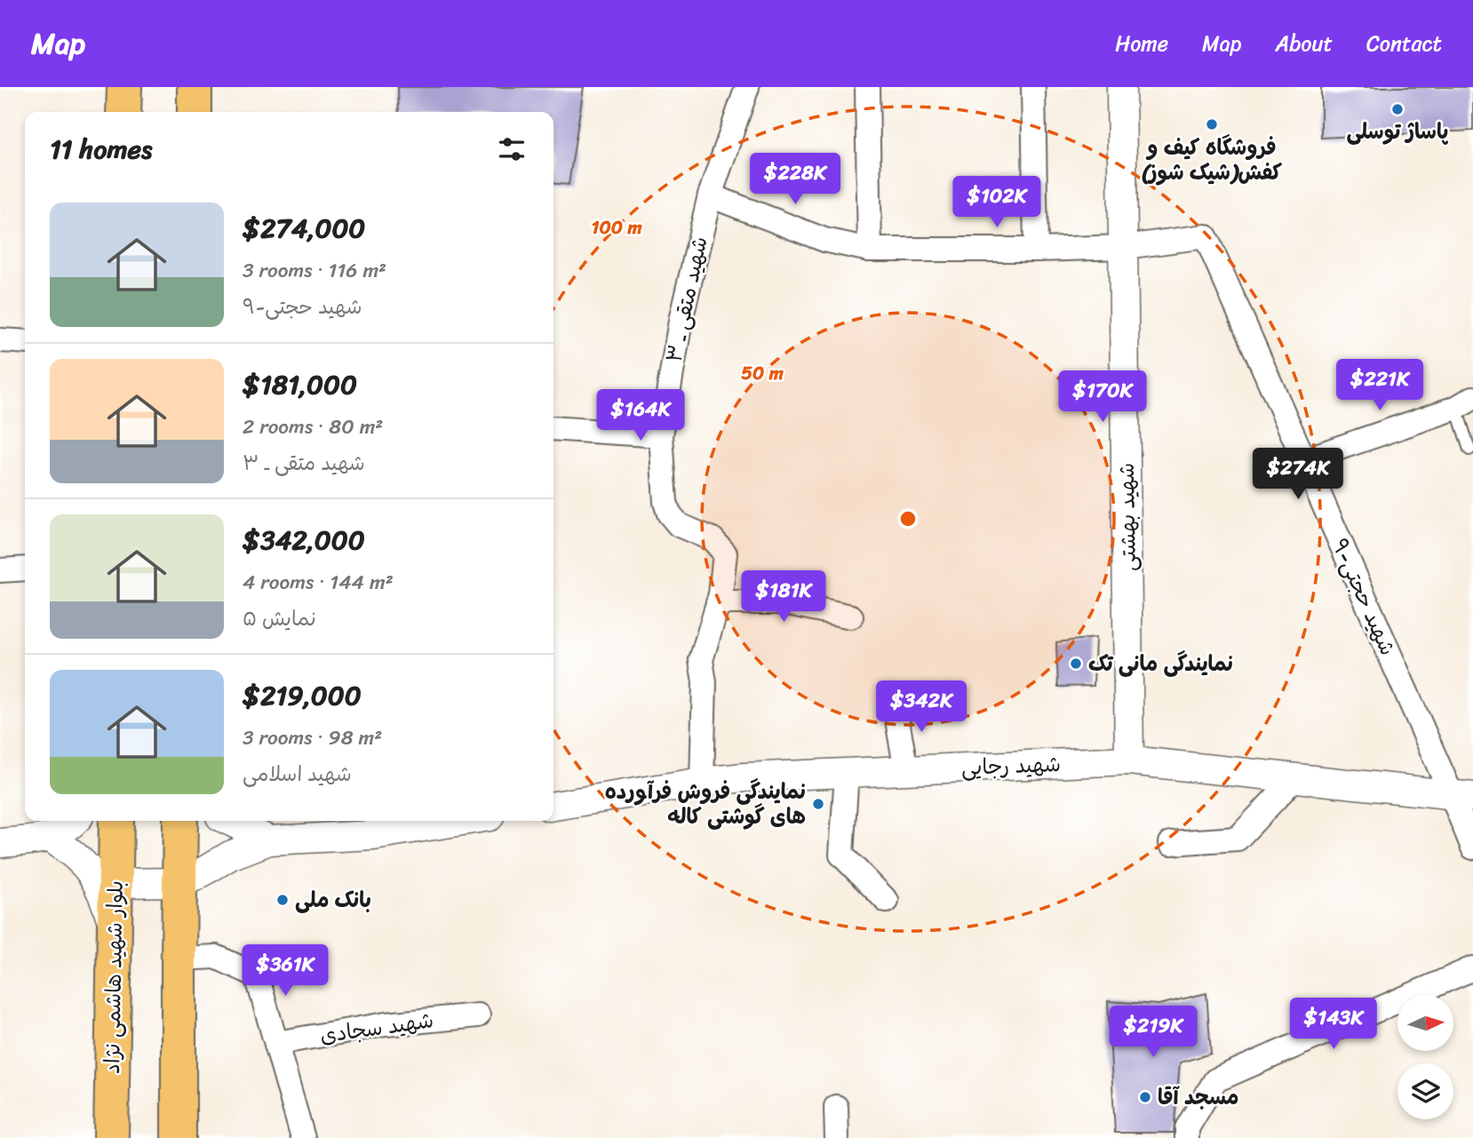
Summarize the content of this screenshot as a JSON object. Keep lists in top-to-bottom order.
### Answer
{
  "streets": {
    "main road": ["بلوار شهید هاشمی نژاد"],
    "street": [
      "شهید متقی ـ ۳",
      "شهید بهشتی",
      "شهید حجتی-۹",
      "شهید رجایی",
      "شهید سجادی"
    ]
  },
  "crossings": [
    ["شهید متقی ـ ۳", "شهید رجایی"],
    ["شهید بهشتی", "شهید حجتی-۹"],
    ["شهید بهشتی", "شهید رجایی"],
    ["شهید حجتی-۹", "شهید رجایی"]
  ],
  "places": [
    "پاساژ توسلی",
    "فروشگاه کیف و کفش(شیک شوز)",
    "نمایندگی مانی تک",
    "نمایندگی فروش فرآورده های گوشتی کاله",
    "بانک ملی",
    "مسجد آقا"
  ],
  "north": "right",
  "page": {
    "header": "Map",
    "nav": [
      "Home",
      "Map",
      "About",
      "Contact"
    ],
    "heading": "11 homes",
    "price": [
      "$228K",
      "$102K",
      "$221K",
      "$170K",
      "$164K",
      "$274K",
      "$181K",
      "$342K",
      "$361K",
      "$143K",
      "$219K"
    ],
    "list": [
      {
        "name": "$274,000",
        "note": "3 rooms · 116 m² · شهید حجتی-۹"
      },
      {
        "name": "$181,000",
        "note": "2 rooms · 80 m² · شهید متقی ـ ۳"
      },
      {
        "name": "$342,000",
        "note": "4 rooms · 144 m² · نمایش ۵"
      },
      {
        "name": "$219,000",
        "note": "3 rooms · 98 m² · شهید اسلامی"
      }
    ]
  },
  "rings": ["100 m", "50 m"]
}
